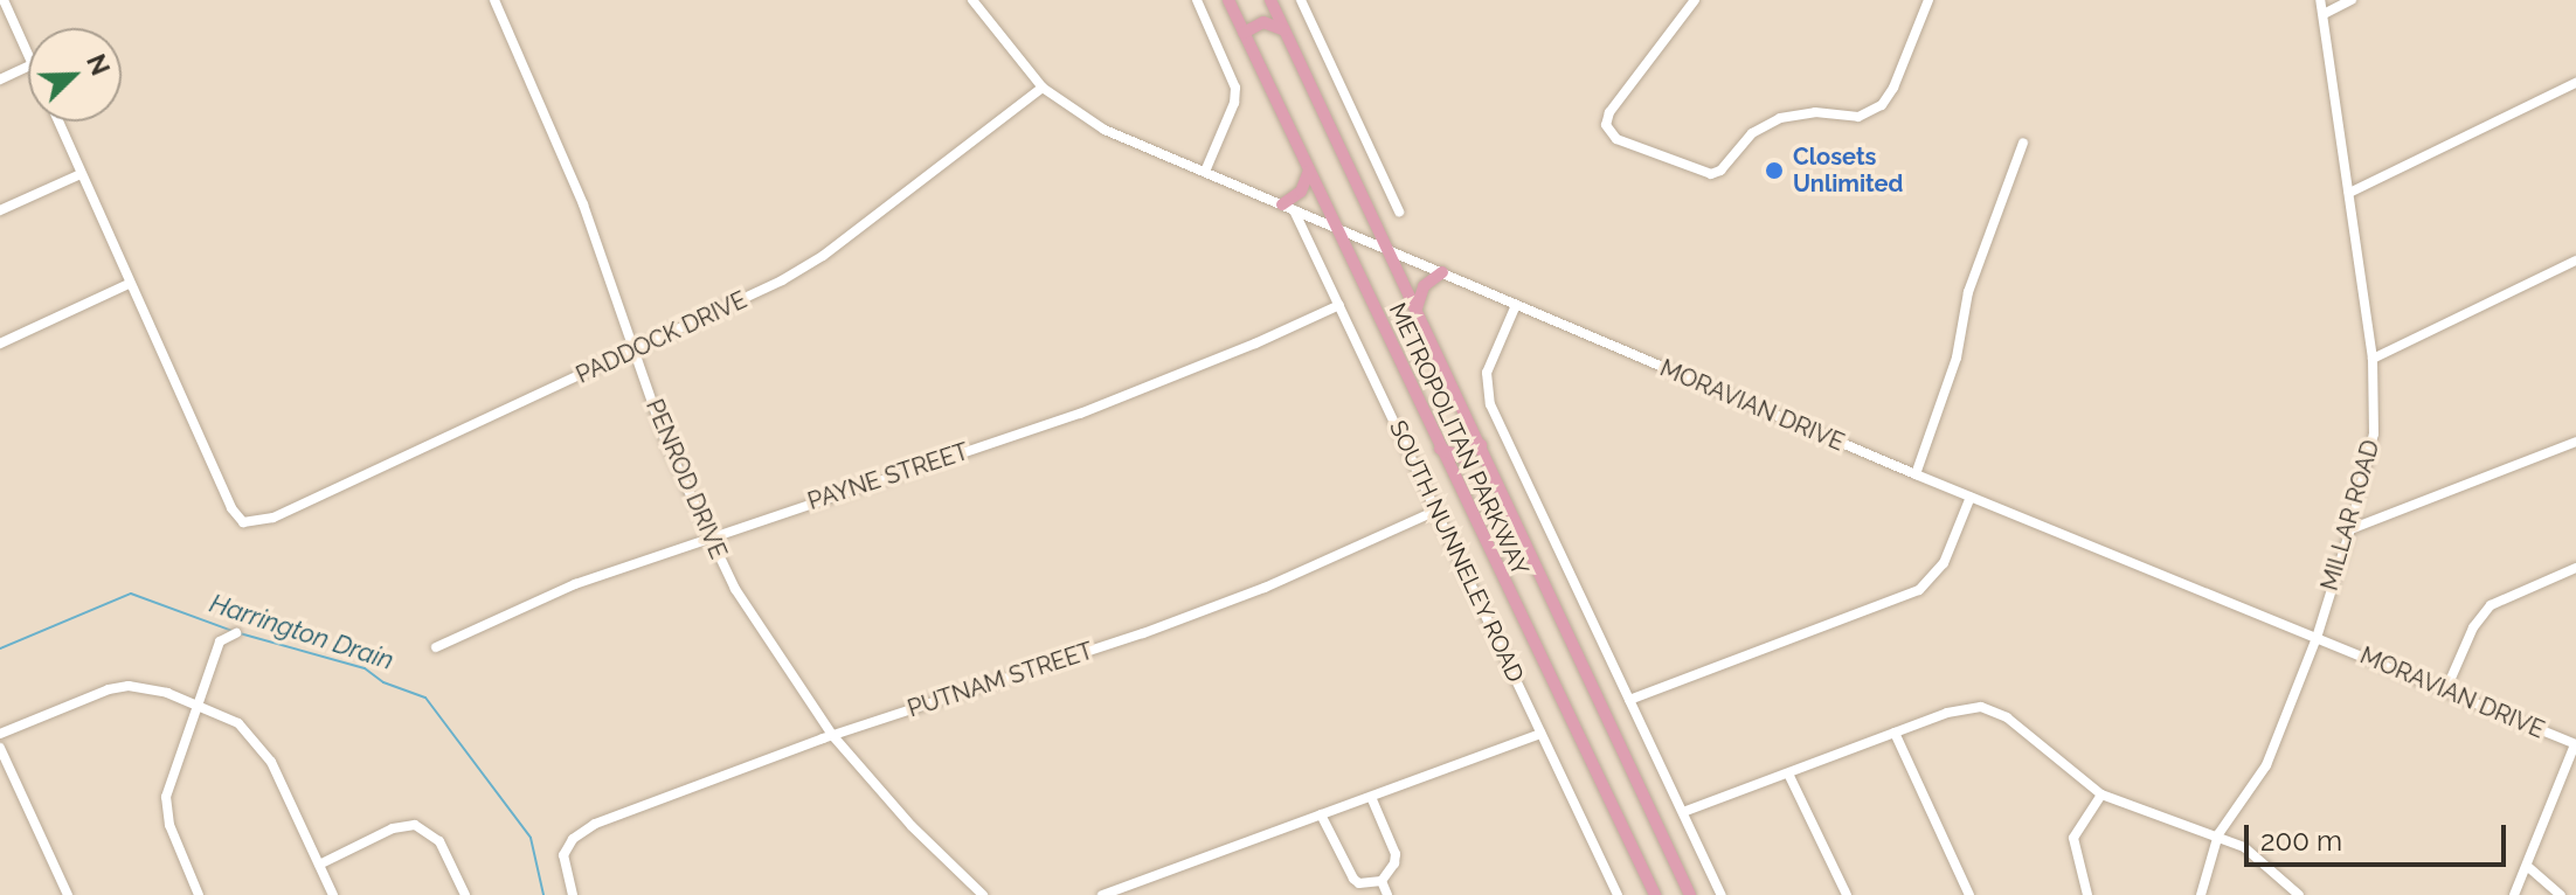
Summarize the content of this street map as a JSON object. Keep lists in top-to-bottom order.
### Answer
{
  "streets": {
    "main road": ["METROPOLITAN PARKWAY"],
    "street": [
      "PADDOCK DRIVE",
      "MORAVIAN DRIVE",
      "PAYNE STREET",
      "PENROD DRIVE",
      "MILLAR ROAD",
      "SOUTH NUNNELEY ROAD",
      "PUTNAM STREET"
    ]
  },
  "crossings": [
    ["PADDOCK DRIVE", "MORAVIAN DRIVE"],
    ["PADDOCK DRIVE", "PENROD DRIVE"],
    ["MORAVIAN DRIVE", "METROPOLITAN PARKWAY"],
    ["MORAVIAN DRIVE", "MILLAR ROAD"],
    ["MORAVIAN DRIVE", "SOUTH NUNNELEY ROAD"],
    ["PAYNE STREET", "PENROD DRIVE"],
    ["PAYNE STREET", "SOUTH NUNNELEY ROAD"],
    ["PENROD DRIVE", "PUTNAM STREET"],
    ["SOUTH NUNNELEY ROAD", "PUTNAM STREET"]
  ],
  "water": ["Harrington Drain"],
  "places": ["Closets Unlimited"],
  "scale_bar": "200 m",
  "north": "top right"
}
